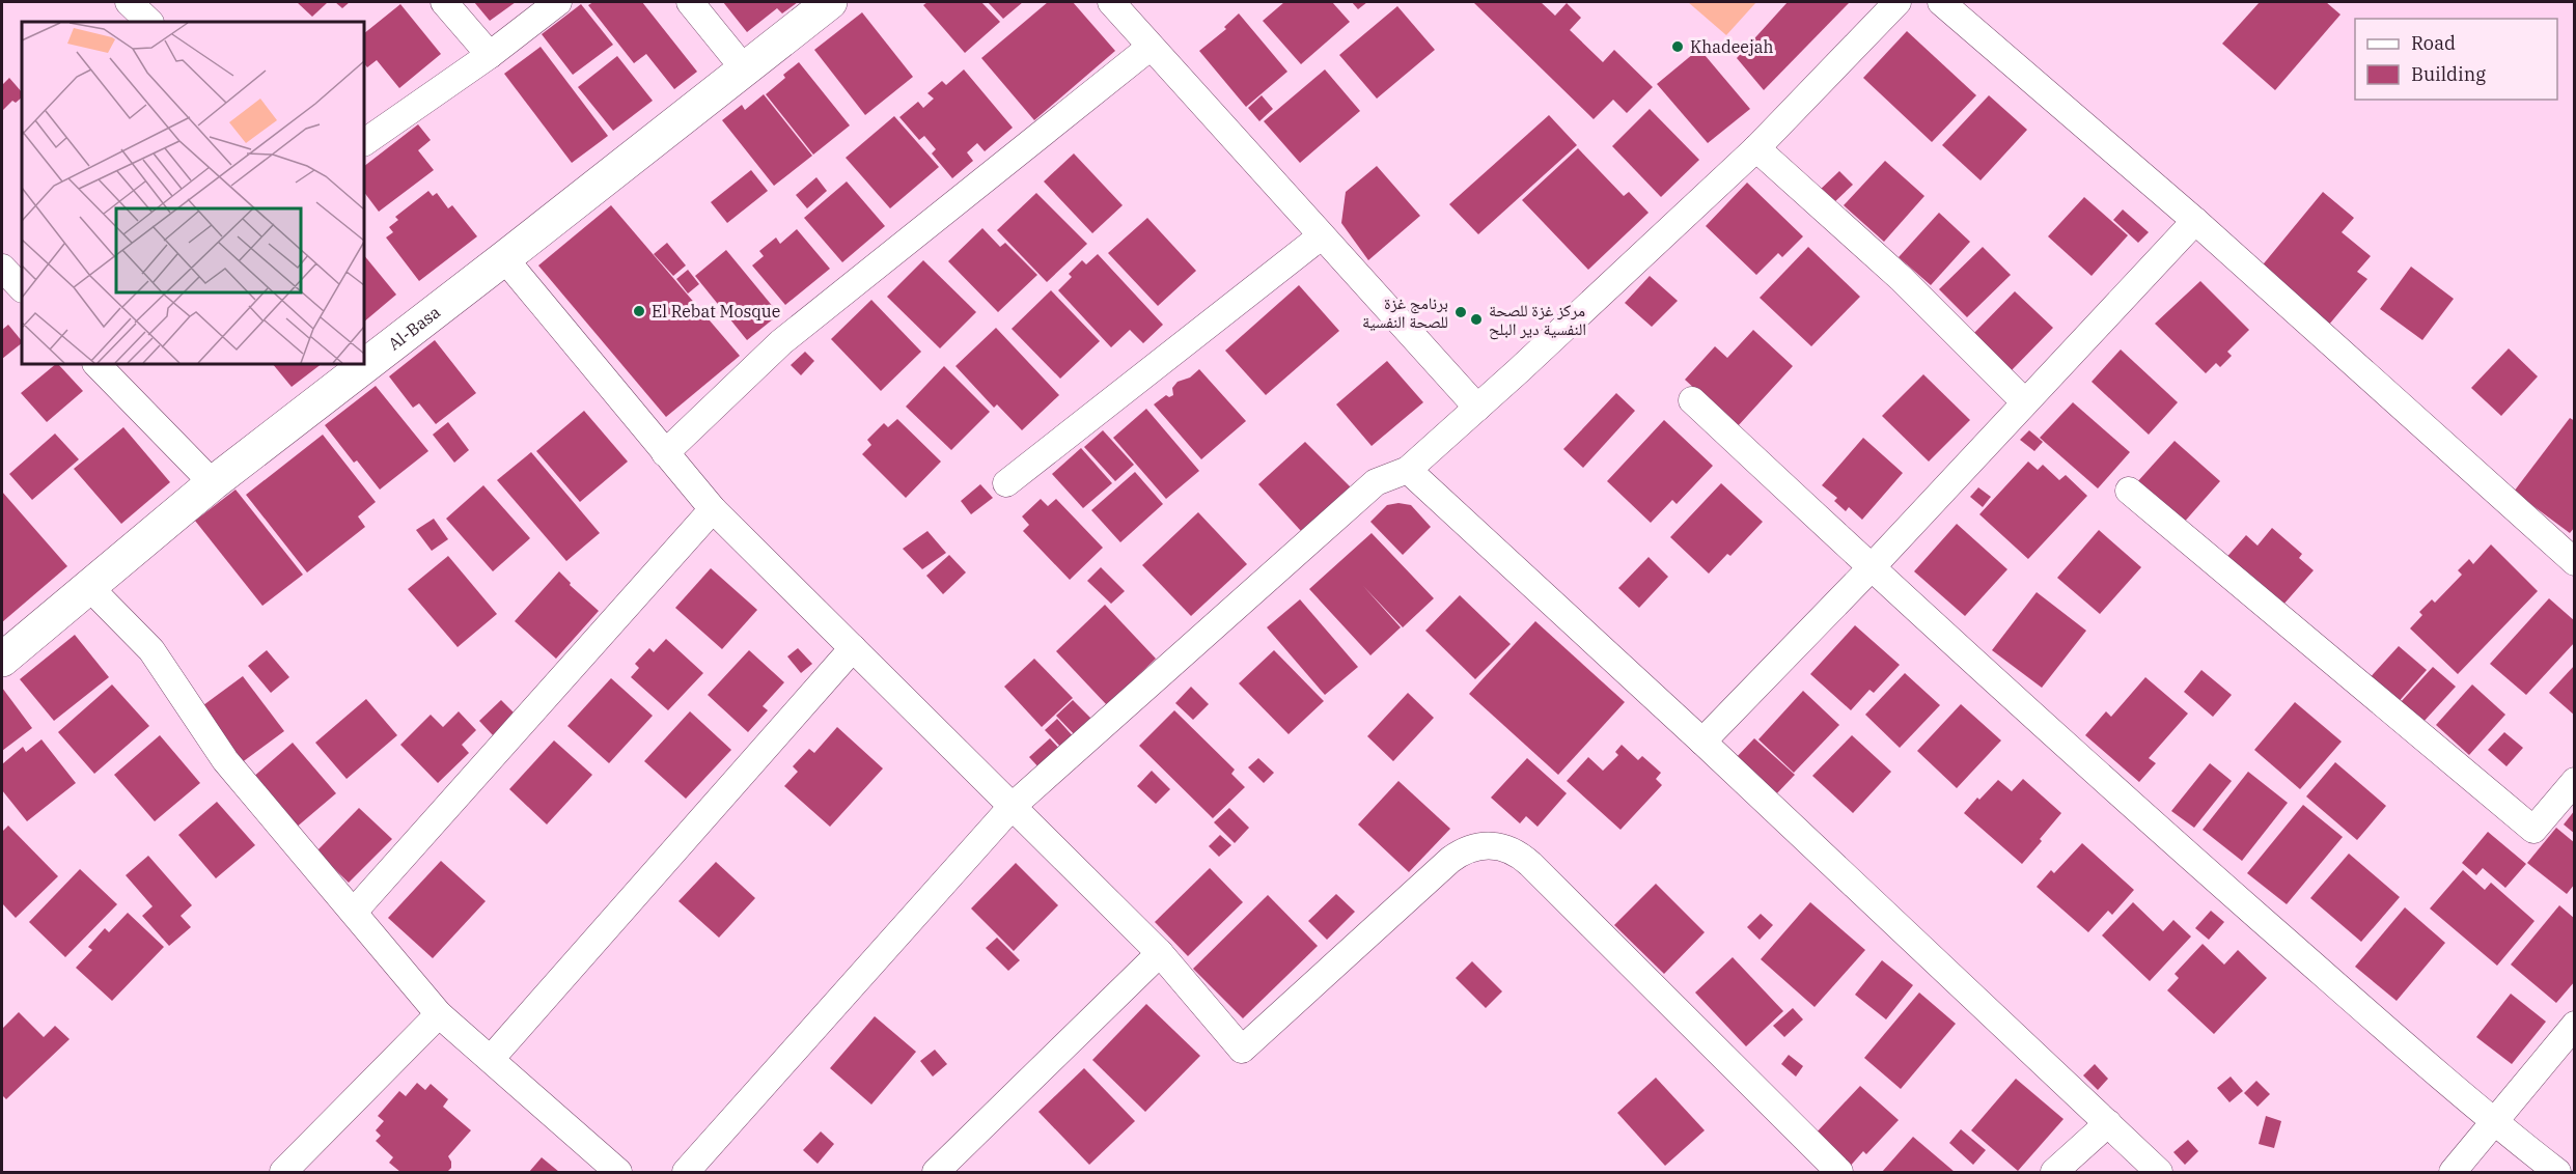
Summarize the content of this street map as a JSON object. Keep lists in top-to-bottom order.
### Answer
{
  "streets": {
    "street": ["Al-Basa"]
  },
  "places": [
    "Khadeejah",
    "El Rebat Mosque",
    "برنامج غزة للصحة النفسية",
    "مركز غزة للصحة النفسية دير البلح"
  ],
  "legend": ["Road", "Building"]
}
